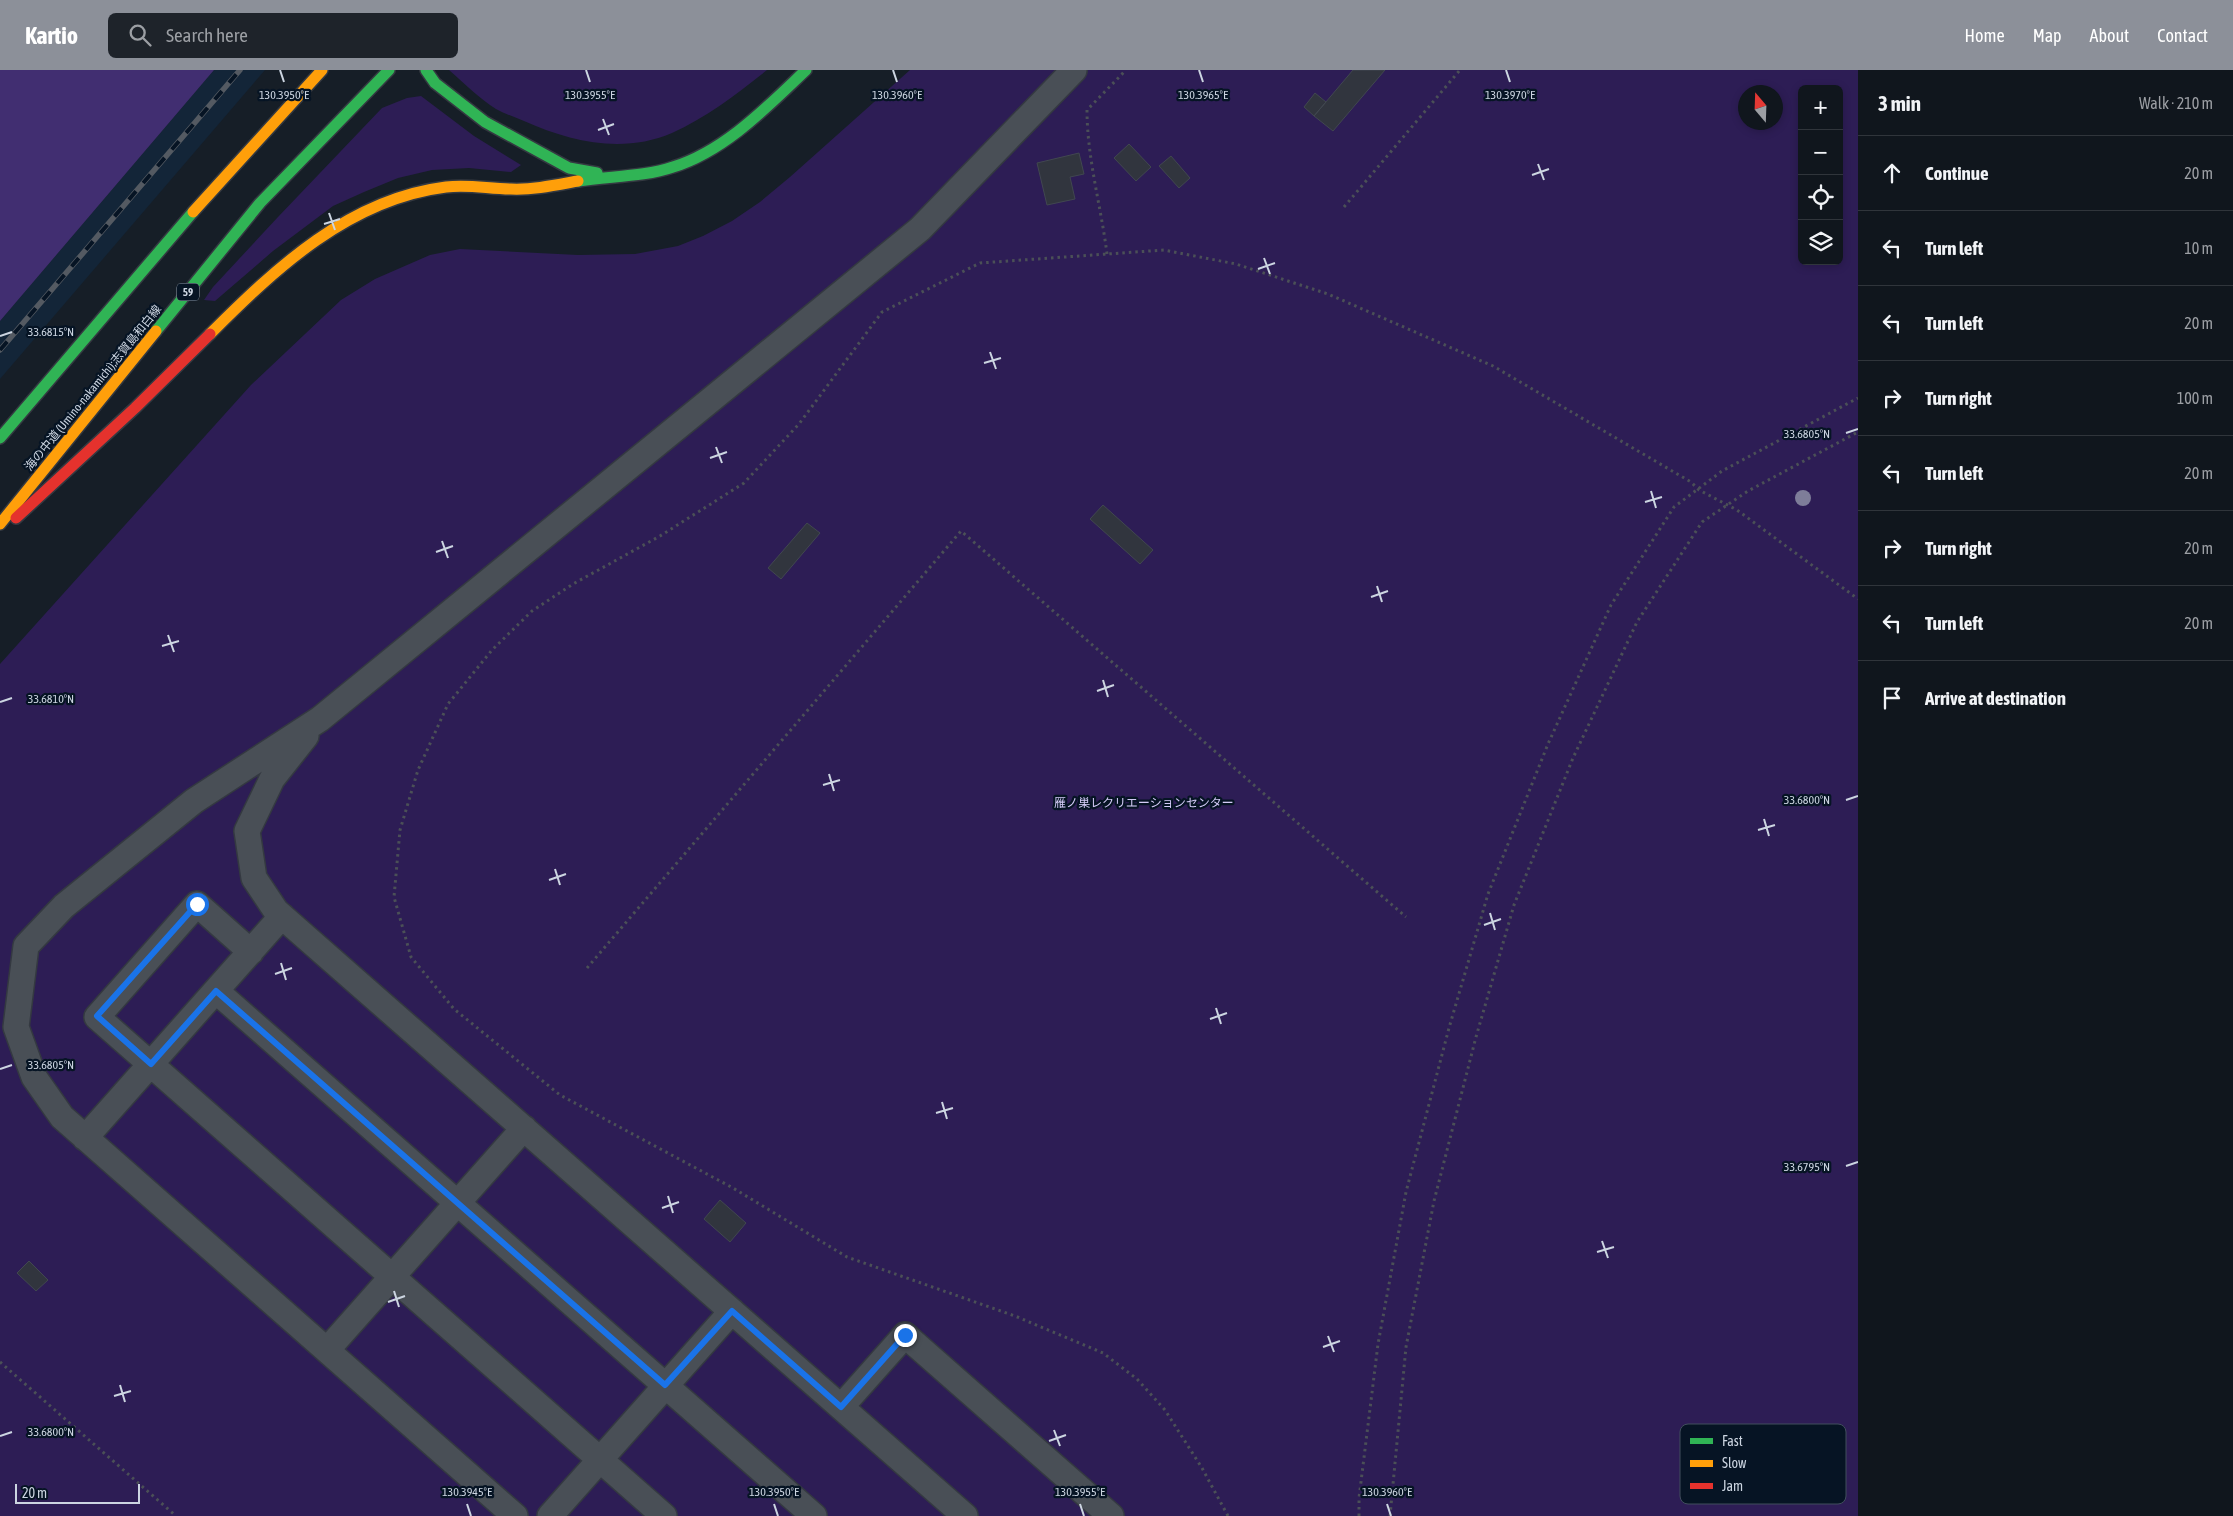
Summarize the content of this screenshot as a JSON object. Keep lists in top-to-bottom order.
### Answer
{
  "streets": {
    "street": ["59", "海の中道 (Umino-nakamichi);志賀島和白線"]
  },
  "parks": ["雁ノ巣レクリエーションセンター"],
  "legend": ["Fast", "Slow", "Jam"],
  "scale_bar": "20 m",
  "north": "top",
  "page": {
    "header": "Kartio",
    "search": "Search here",
    "nav": [
      "Home",
      "Map",
      "About",
      "Contact"
    ],
    "heading": ["3 min", "Walk · 210 m"],
    "map_buttons": ["+", "−"],
    "list": [
      ["Continue", "20 m"],
      ["Turn left", "10 m"],
      ["Turn left", "20 m"],
      ["Turn right", "100 m"],
      ["Turn left", "20 m"],
      ["Turn right", "20 m"],
      ["Turn left", "20 m"],
      "Arrive at destination"
    ],
    "scale": "20 m"
  },
  "coordinates": [
    "130.3950°E",
    "130.3955°E",
    "130.3960°E",
    "130.3965°E",
    "130.3970°E",
    "33.6815°N",
    "33.6805°N",
    "33.6810°N",
    "33.6800°N",
    "33.6795°N",
    "130.3945°E"
  ]
}
